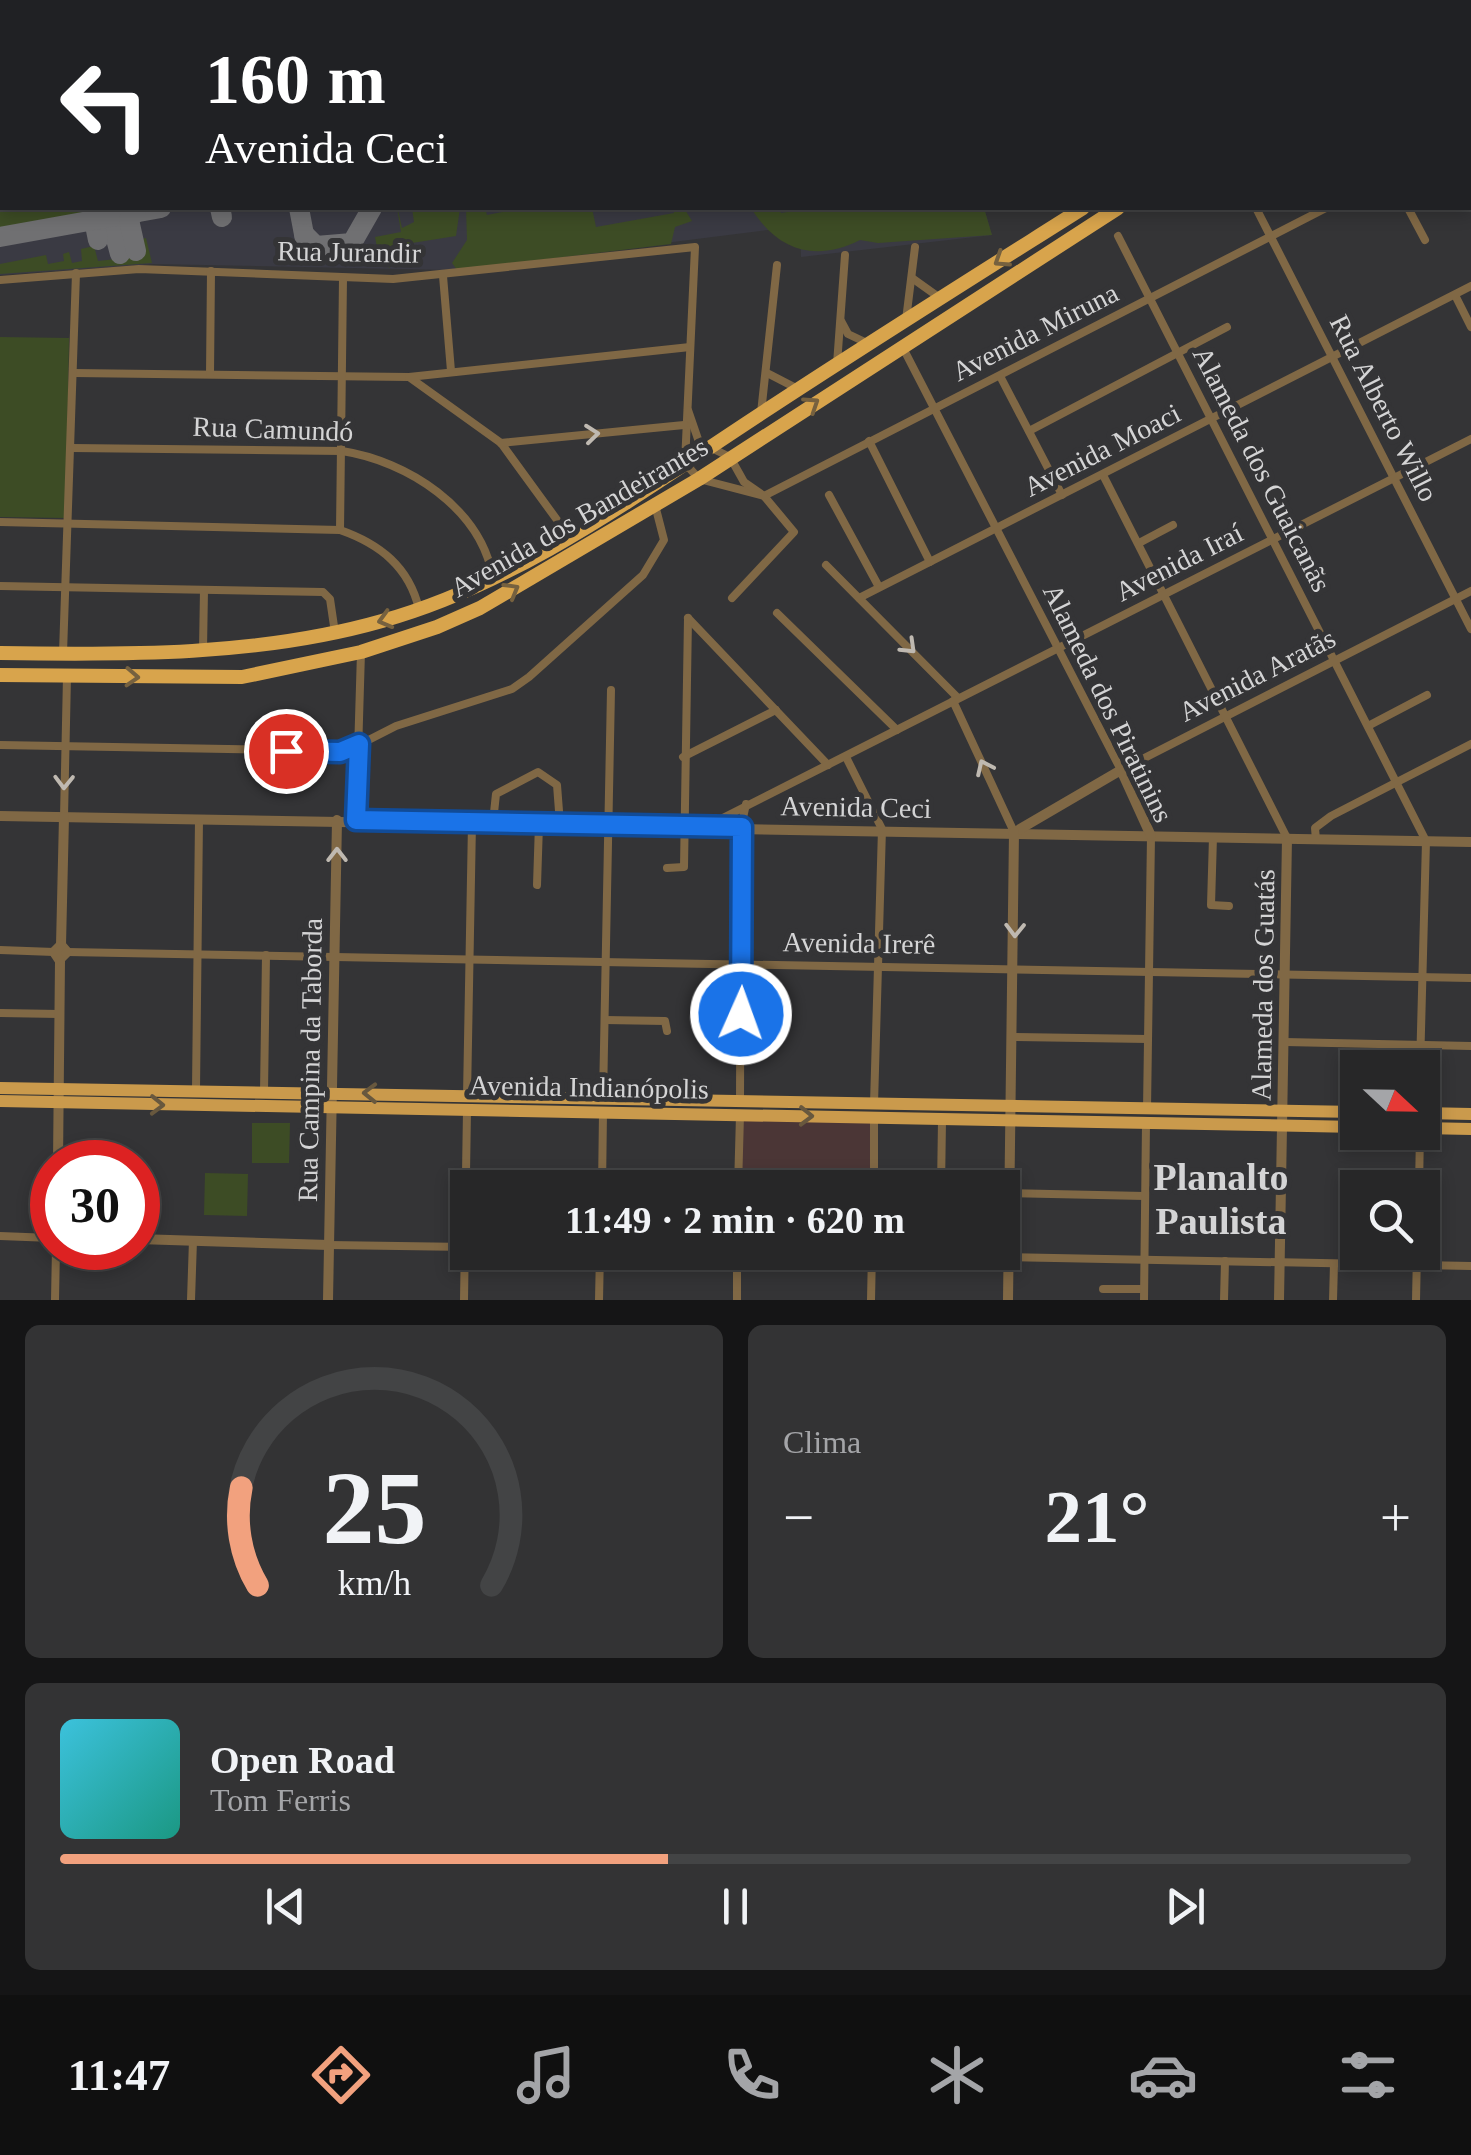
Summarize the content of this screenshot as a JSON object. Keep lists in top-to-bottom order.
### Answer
{
  "streets": {
    "highway": ["Avenida dos Bandeirantes"],
    "main road": ["Avenida Indianópolis"],
    "street": [
      "Rua Jurandir",
      "Avenida Miruna",
      "Rua Alberto Willo",
      "Rua Camundó",
      "Avenida Moaci",
      "Alameda dos Guaicanãs",
      "Avenida Iraí",
      "Avenida Aratãs",
      "Alameda dos Piratinins",
      "Avenida Ceci",
      "Avenida Irerê",
      "Alameda dos Guatás",
      "Rua Campina da Taborda"
    ]
  },
  "crossings": [
    ["Avenida Miruna", "Rua Alberto Willo"],
    ["Avenida Miruna", "Alameda dos Guaicanãs"],
    ["Avenida Miruna", "Alameda dos Piratinins"],
    ["Rua Alberto Willo", "Avenida Moaci"],
    ["Rua Alberto Willo", "Avenida Iraí"],
    ["Rua Alberto Willo", "Avenida Aratãs"],
    ["Rua Camundó", "Avenida dos Bandeirantes"],
    ["Avenida Moaci", "Alameda dos Guaicanãs"],
    ["Avenida Moaci", "Alameda dos Piratinins"],
    ["Avenida Moaci", "Alameda dos Guatás"],
    ["Alameda dos Guaicanãs", "Avenida Iraí"],
    ["Alameda dos Guaicanãs", "Avenida Aratãs"],
    ["Alameda dos Guaicanãs", "Avenida Ceci"],
    ["Alameda dos Guaicanãs", "Avenida Irerê"],
    ["Avenida dos Bandeirantes", "Alameda dos Piratinins"],
    ["Avenida Iraí", "Alameda dos Piratinins"],
    ["Avenida Iraí", "Avenida Ceci"],
    ["Avenida Iraí", "Alameda dos Guatás"],
    ["Avenida Aratãs", "Alameda dos Piratinins"],
    ["Avenida Aratãs", "Avenida Ceci"],
    ["Avenida Aratãs", "Alameda dos Guatás"],
    ["Alameda dos Piratinins", "Avenida Ceci"],
    ["Alameda dos Piratinins", "Avenida Irerê"],
    ["Alameda dos Piratinins", "Avenida Indianópolis"],
    ["Avenida Ceci", "Alameda dos Guatás"],
    ["Avenida Ceci", "Rua Campina da Taborda"],
    ["Avenida Irerê", "Alameda dos Guatás"],
    ["Avenida Irerê", "Rua Campina da Taborda"],
    ["Alameda dos Guatás", "Avenida Indianópolis"],
    ["Rua Campina da Taborda", "Avenida Indianópolis"]
  ],
  "districts": ["Planalto Paulista"],
  "north": "right",
  "page": {
    "turn": ["160 m", "Avenida Ceci"],
    "limit": "30",
    "trip": "11:49 · 2 min · 620 m",
    "tile": "Clima",
    "heat": ["−", "21°", "+"],
    "song": ["Open Road", "Tom Ferris"],
    "tabs": "11:47",
    "gauge": ["25", "km/h"]
  }
}
